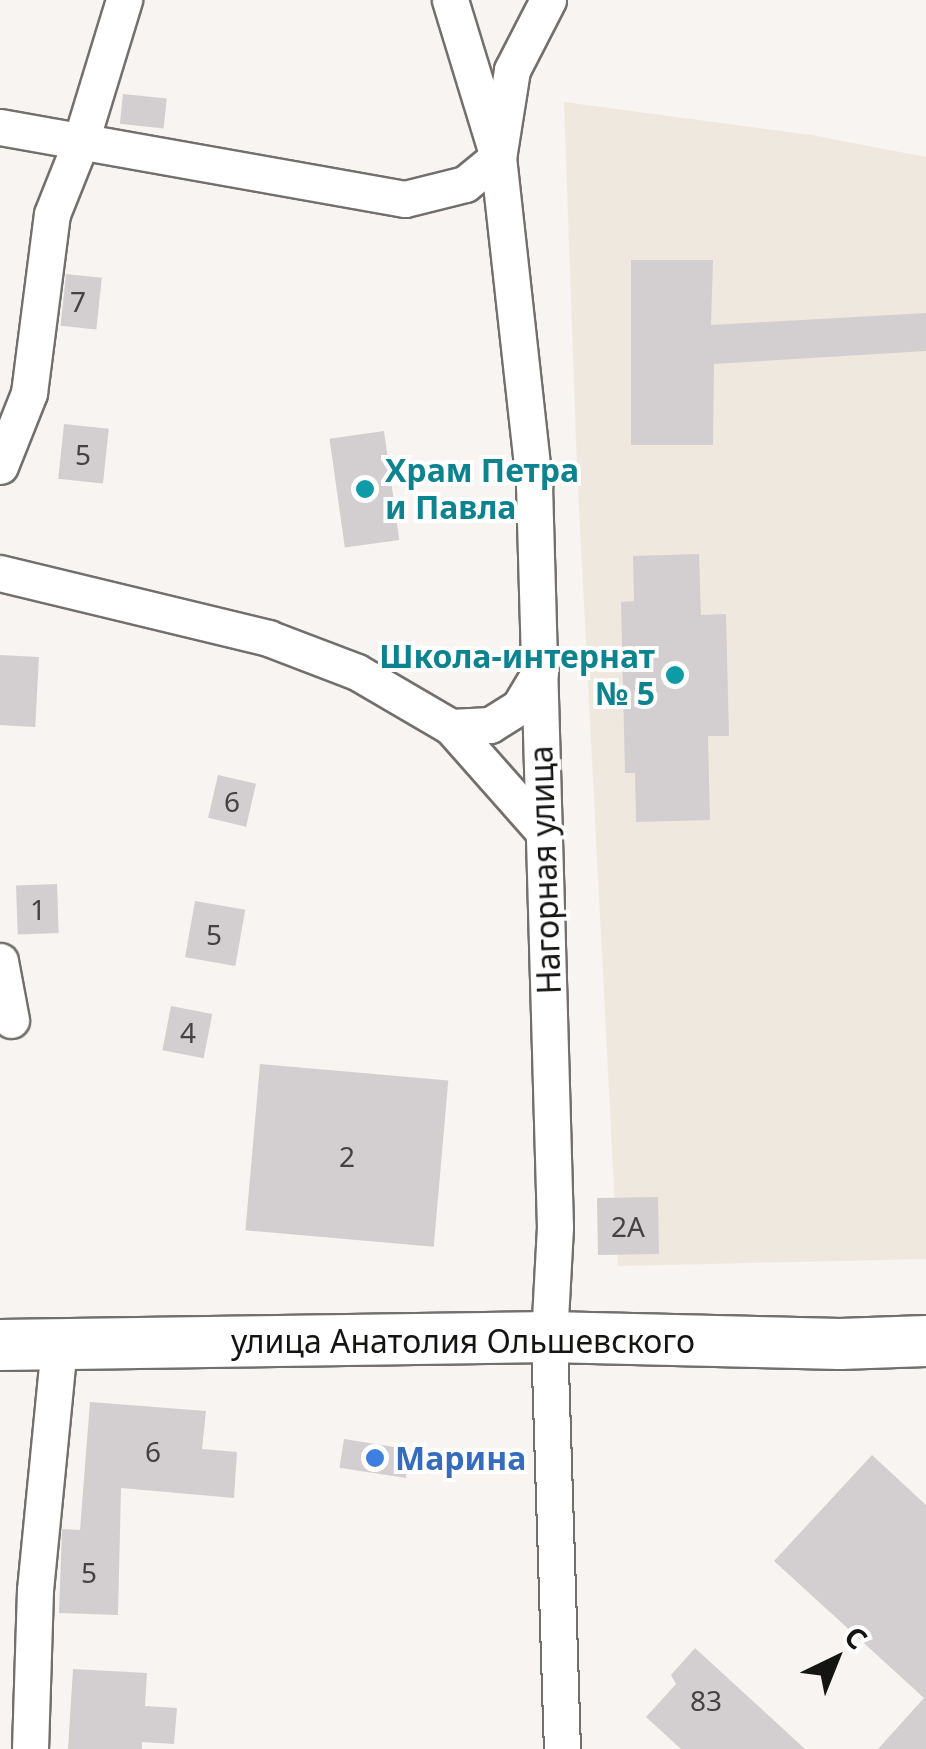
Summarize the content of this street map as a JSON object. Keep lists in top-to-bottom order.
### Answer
{
  "streets": {
    "highway": ["улица Анатолия Ольшевского"],
    "street": ["Нагорная улица"]
  },
  "crossings": [
    ["Нагорная улица", "улица Анатолия Ольшевского"]
  ],
  "places": ["Храм Петра и Павла", "Школа-интернат № 5", "Марина"],
  "house_numbers": [
    "7",
    "5",
    "6",
    "1",
    "5",
    "4",
    "2",
    "2А",
    "6",
    "5",
    "83"
  ],
  "north": "top right"
}
